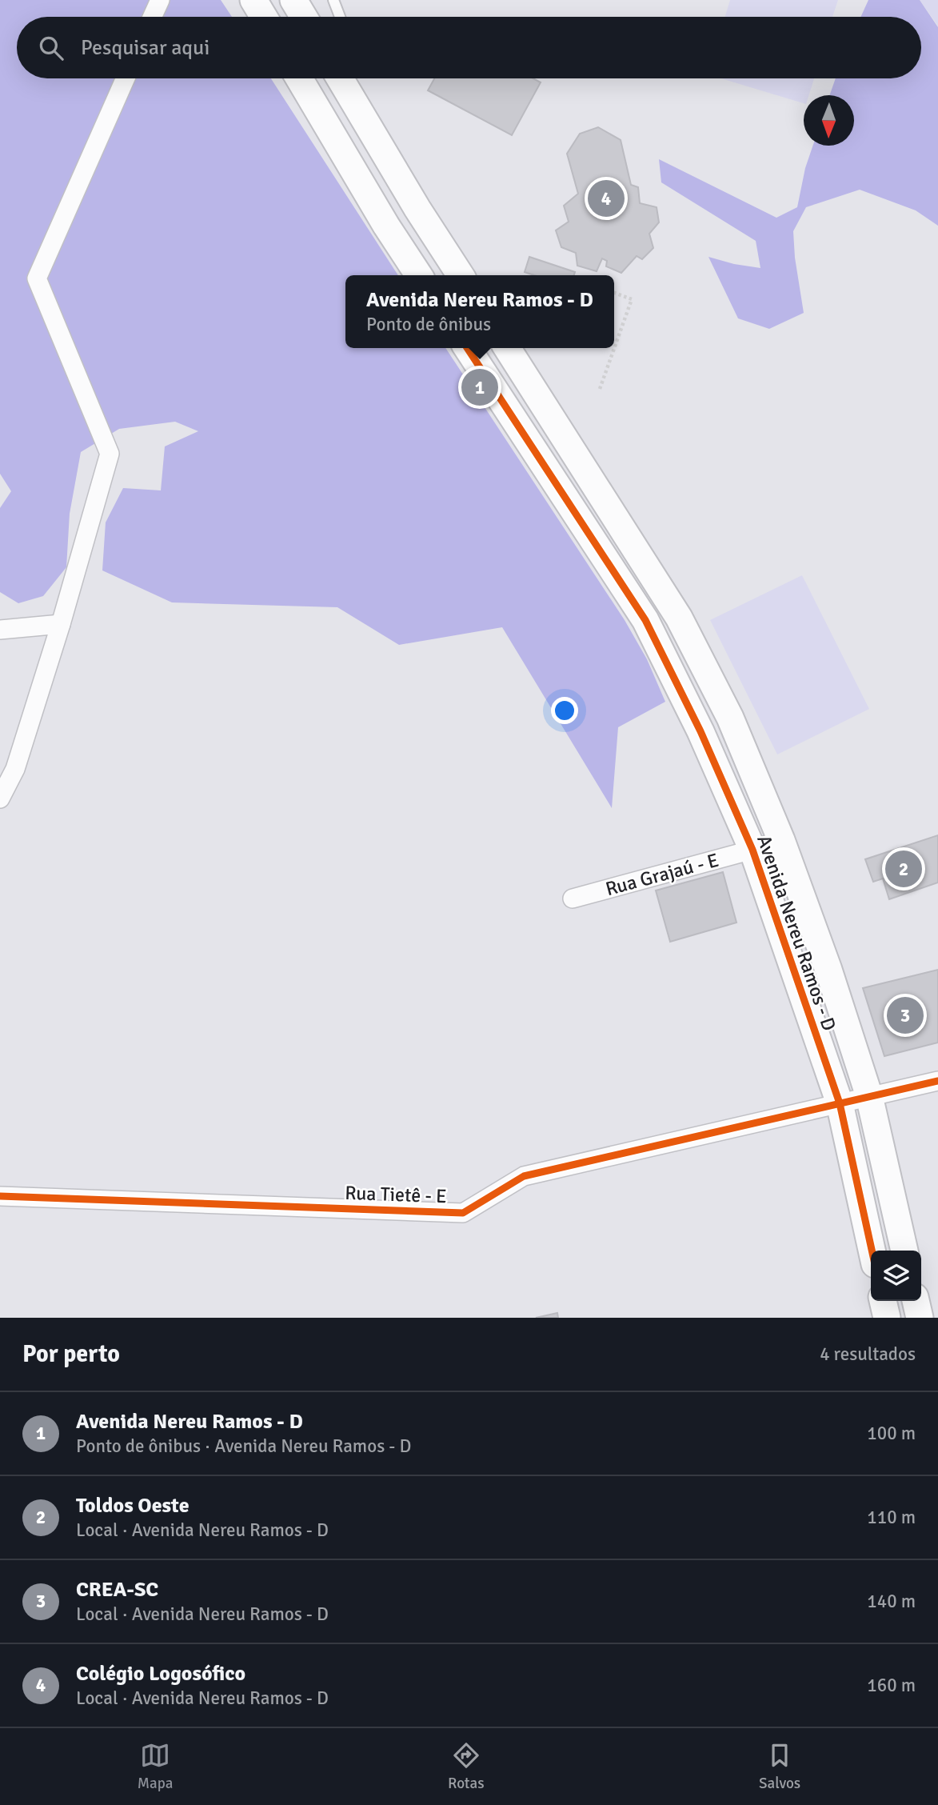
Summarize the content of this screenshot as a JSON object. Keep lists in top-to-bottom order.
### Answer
{
  "streets": {
    "street": ["Rua Grajaú - E", "Avenida Nereu Ramos - D", "Rua Tietê - E"]
  },
  "crossings": [
    ["Rua Grajaú - E", "Avenida Nereu Ramos - D"],
    ["Avenida Nereu Ramos - D", "Rua Tietê - E"]
  ],
  "north": "bottom",
  "page": {
    "search": "Pesquisar aqui",
    "pins": [
      "4",
      "1",
      "2",
      "3"
    ],
    "popup": ["Avenida Nereu Ramos - D", "Ponto de ônibus"],
    "heading": ["Por perto", "4 resultados"],
    "list": [
      {
        "mark": "1",
        "name": "Avenida Nereu Ramos - D",
        "note": "Ponto de ônibus · Avenida Nereu Ramos - D",
        "value": "100 m"
      },
      {
        "mark": "2",
        "name": "Toldos Oeste",
        "note": "Local · Avenida Nereu Ramos - D",
        "value": "110 m"
      },
      {
        "mark": "3",
        "name": "CREA-SC",
        "note": "Local · Avenida Nereu Ramos - D",
        "value": "140 m"
      },
      {
        "mark": "4",
        "name": "Colégio Logosófico",
        "note": "Local · Avenida Nereu Ramos - D",
        "value": "160 m"
      }
    ],
    "nav": ["Mapa", "Rotas", "Salvos"]
  }
}
